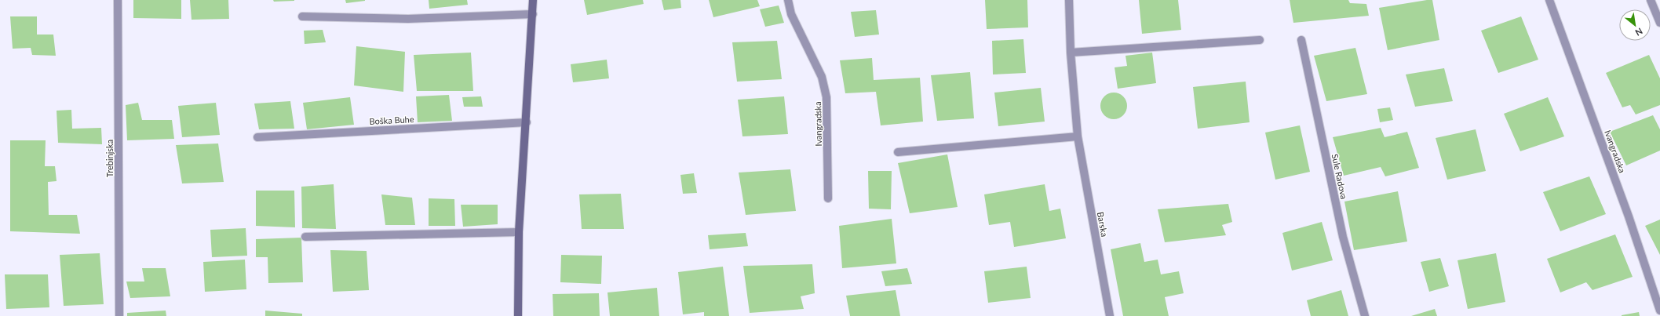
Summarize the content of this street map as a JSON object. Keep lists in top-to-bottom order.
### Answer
{
  "streets": {
    "street": [
      "Boška Buhe",
      "Ivangradska",
      "Trebinjska",
      "Sule Radova",
      "Barska"
    ]
  },
  "north": "bottom right"
}
